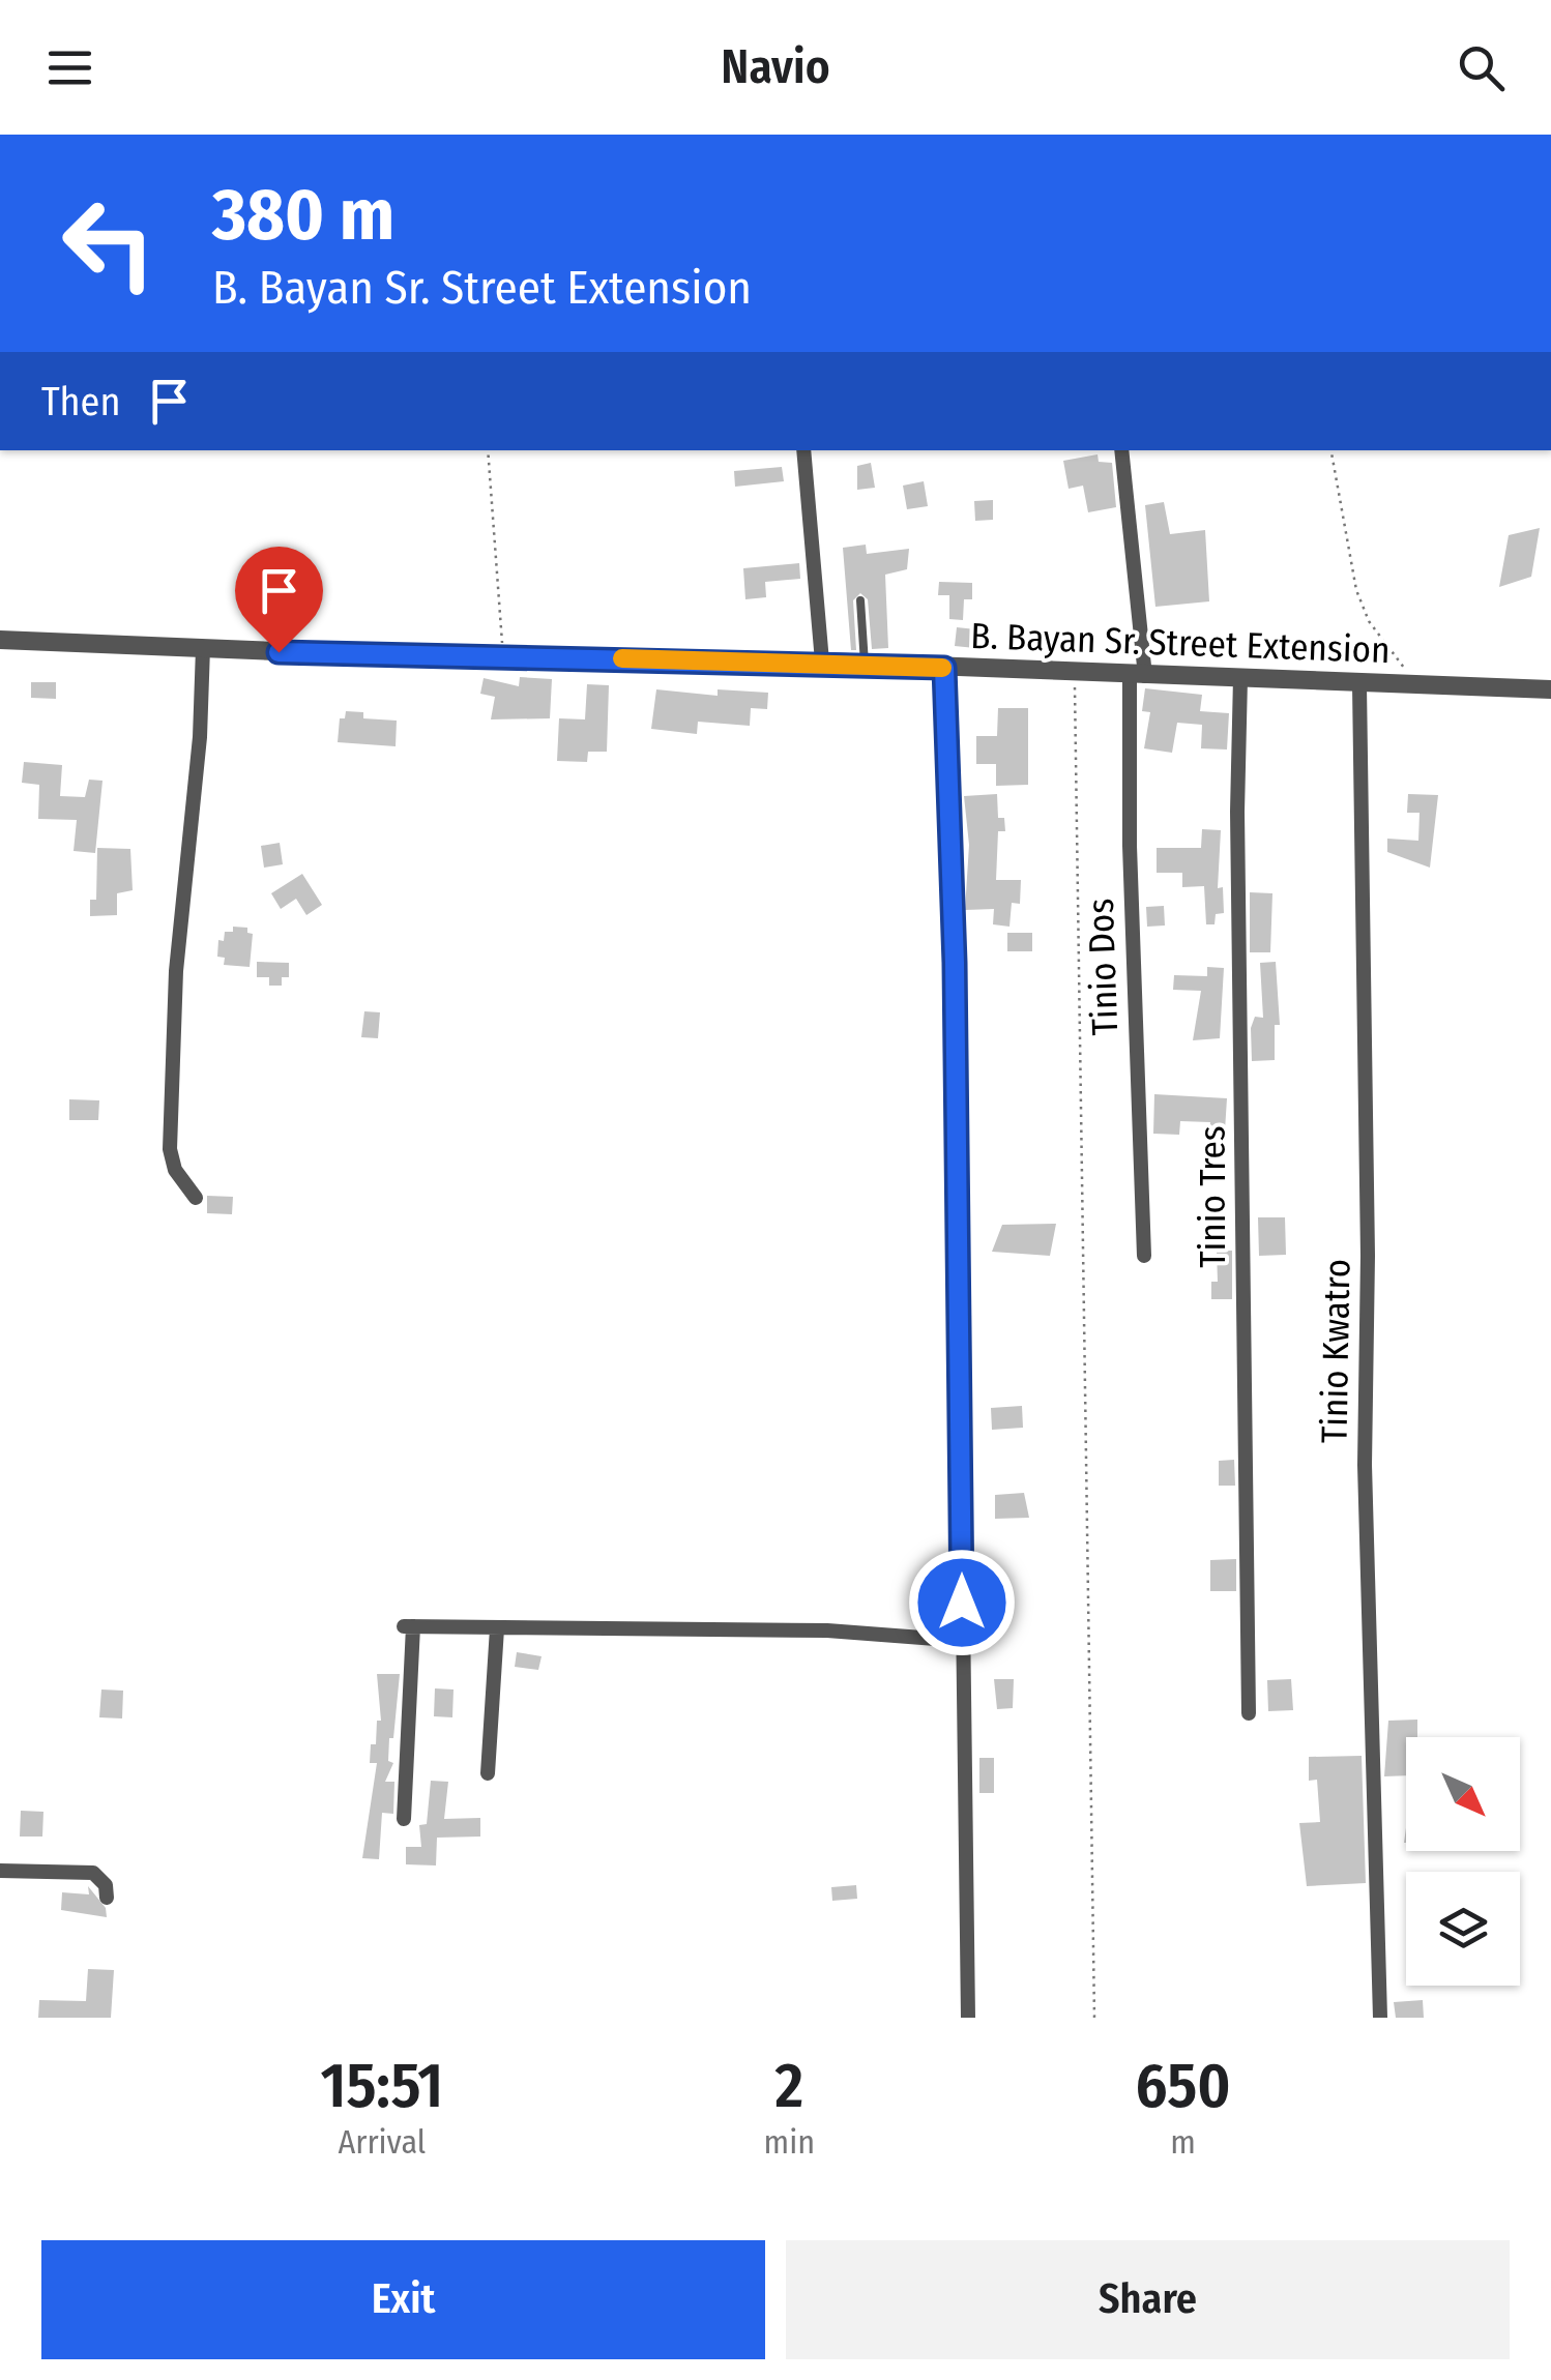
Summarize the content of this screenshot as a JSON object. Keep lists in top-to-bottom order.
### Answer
{
  "streets": {
    "street": [
      "B. Bayan Sr. Street Extension",
      "Tinio Dos",
      "Tinio Tres",
      "Tinio Kwatro"
    ]
  },
  "crossings": [
    ["B. Bayan Sr. Street Extension", "Tinio Dos"],
    ["B. Bayan Sr. Street Extension", "Tinio Tres"],
    ["B. Bayan Sr. Street Extension", "Tinio Kwatro"]
  ],
  "north": "bottom right",
  "page": {
    "header": "Navio",
    "turn": ["380 m", "B. Bayan Sr. Street Extension"],
    "then": "Then",
    "eta": [
      "15:51",
      "Arrival",
      "2",
      "min",
      "650",
      "m"
    ],
    "buttons": ["Exit", "Share"]
  }
}
